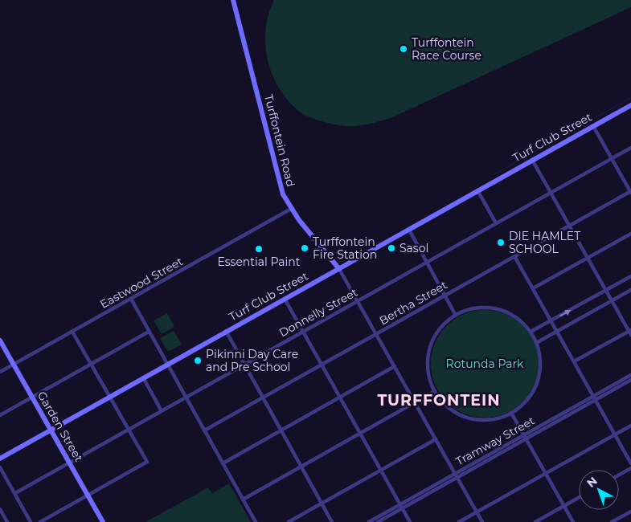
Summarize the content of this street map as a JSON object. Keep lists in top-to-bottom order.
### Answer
{
  "streets": {
    "main road": ["Turf Club Street", "Turffontein Road", "Garden Street"],
    "street": [
      "Eastwood Street",
      "Bertha Street",
      "Donnelly Street",
      "Tramway Street"
    ]
  },
  "crossings": [
    ["Turf Club Street", "Turffontein Road"],
    ["Turf Club Street", "Garden Street"],
    ["Turffontein Road", "Eastwood Street"],
    ["Eastwood Street", "Garden Street"],
    ["Donnelly Street", "Garden Street"]
  ],
  "districts": ["TURFFONTEIN"],
  "parks": ["Rotunda Park"],
  "places": [
    "Turffontein Race Course",
    "DIE HAMLET SCHOOL",
    "Turffontein Fire Station",
    "Sasol",
    "Essential Paint",
    "Pikinni Day Care and Pre School"
  ],
  "north": "top left"
}
